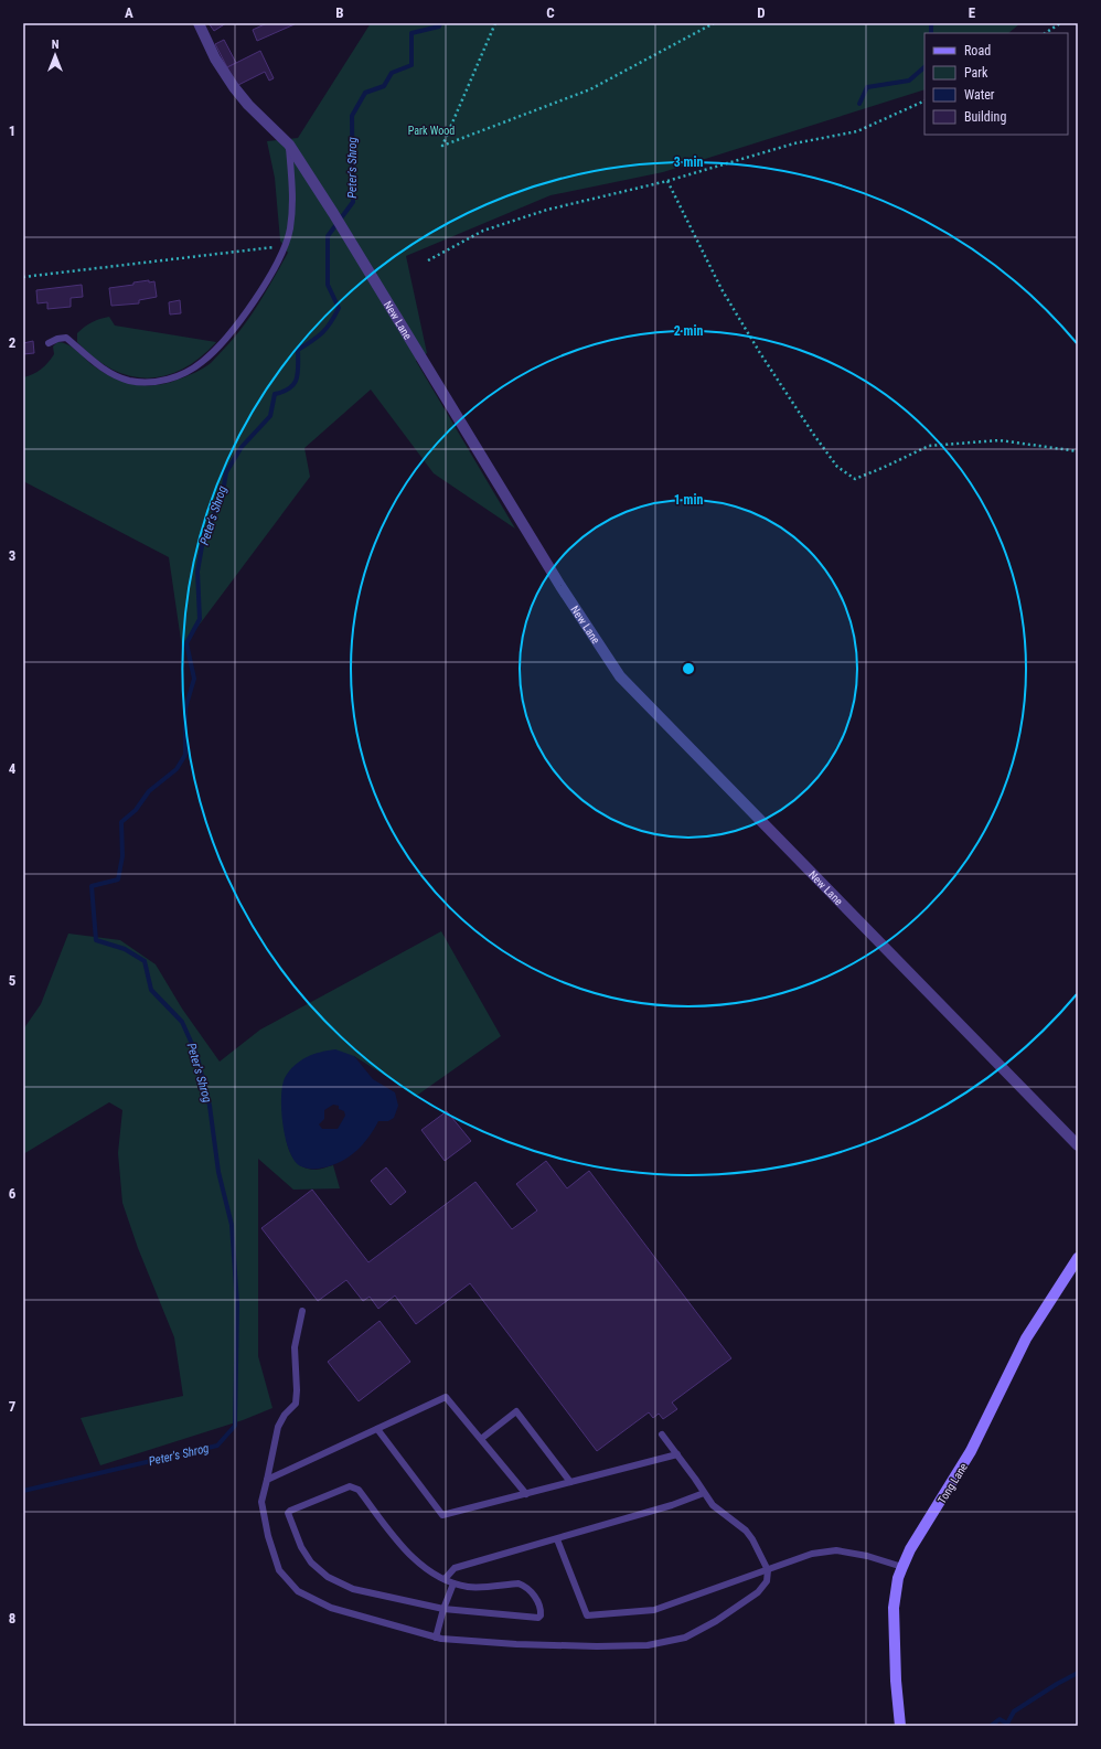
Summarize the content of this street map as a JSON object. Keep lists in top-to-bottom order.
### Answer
{
  "streets": {
    "street": ["New Lane", "Tong Lane"]
  },
  "water": ["Peter's Shrog"],
  "parks": ["Park Wood"],
  "legend": [
    "Road",
    "Park",
    "Water",
    "Building"
  ],
  "north": "top",
  "grid": {
    "columns": [
      "A",
      "B",
      "C",
      "D",
      "E"
    ],
    "rows": [
      "1",
      "2",
      "3",
      "4",
      "5",
      "6",
      "7",
      "8"
    ]
  },
  "rings": ["3 min", "2 min", "1 min"]
}
